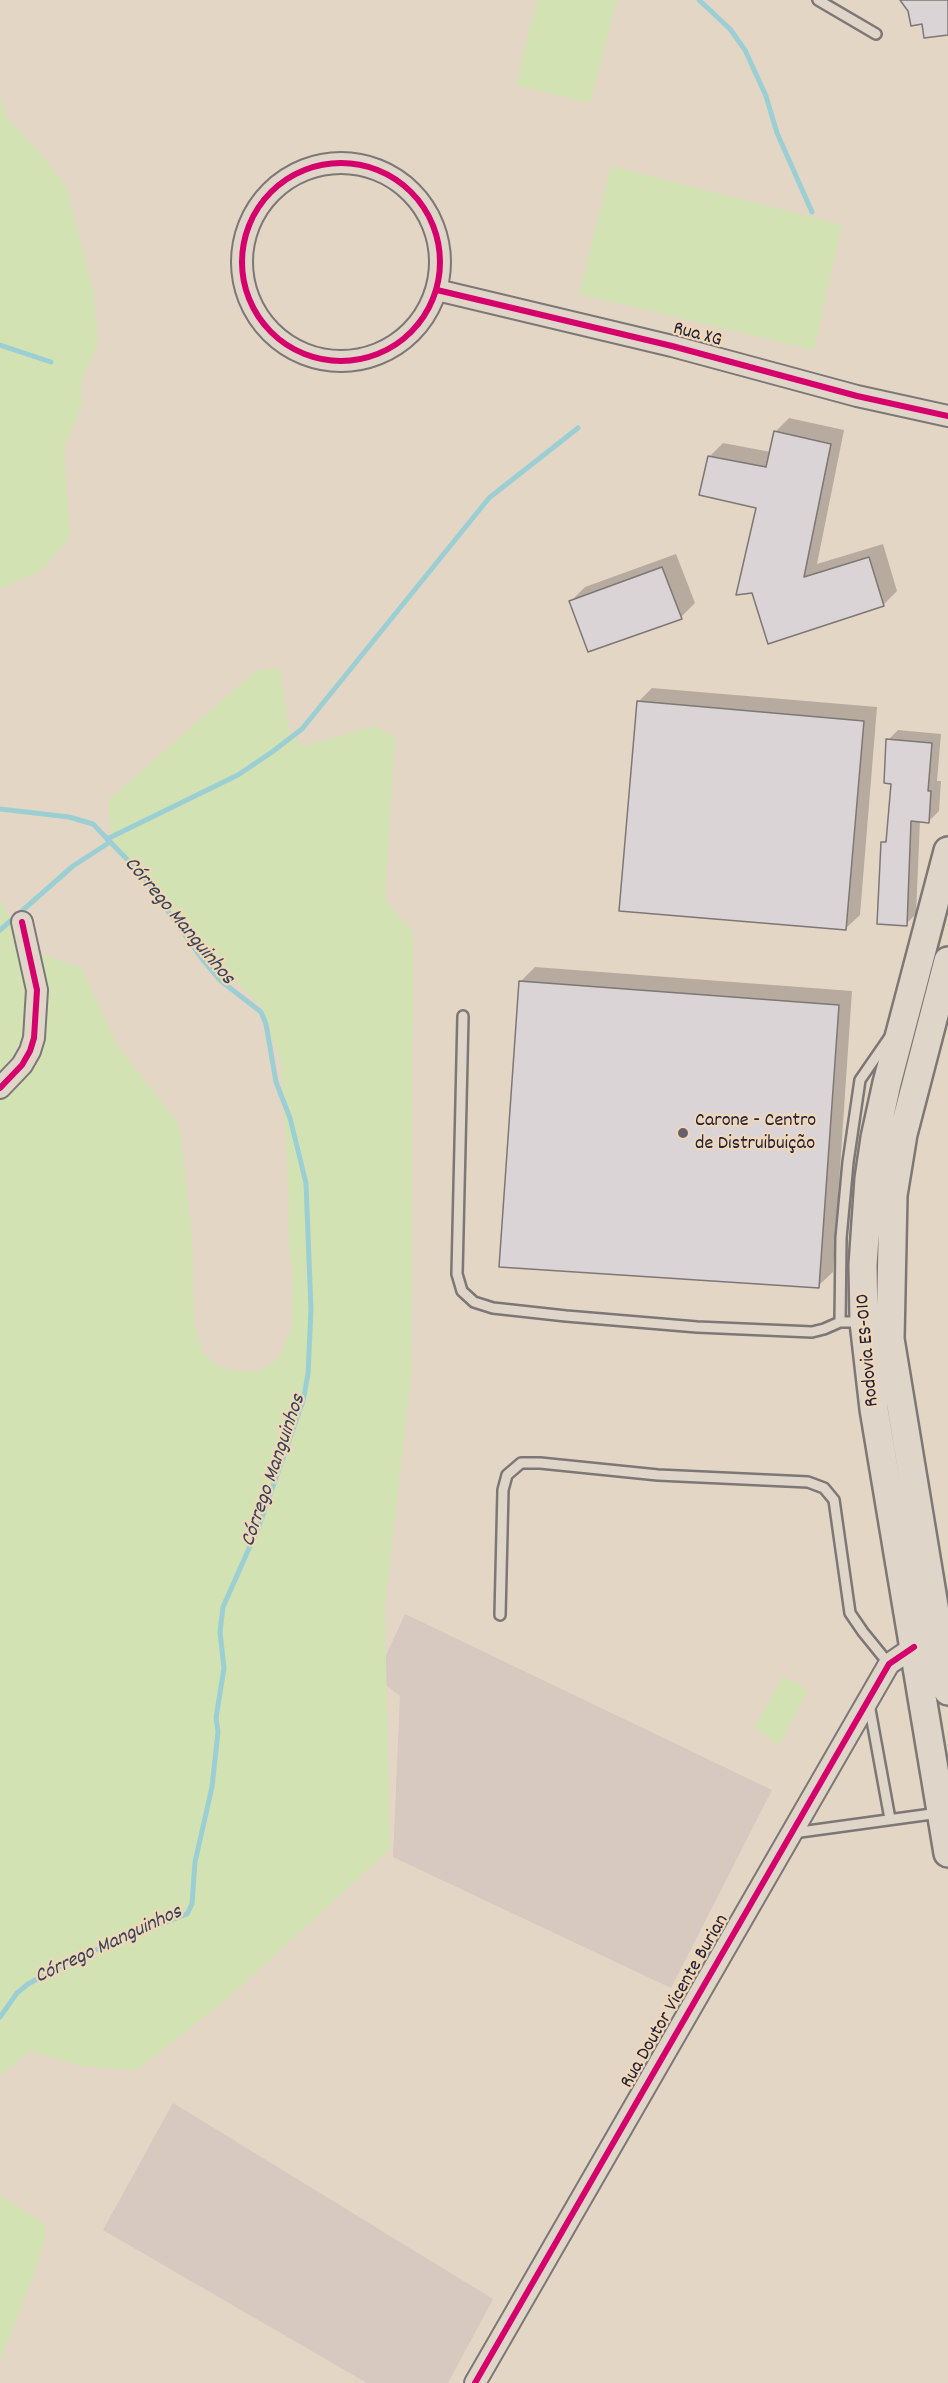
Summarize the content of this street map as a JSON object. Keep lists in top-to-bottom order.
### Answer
{
  "streets": {
    "main road": ["Rodovia ES-010"],
    "street": ["Rua XG", "Rua Doutor Vicente Burian"]
  },
  "crossings": [
    ["Rodovia ES-010", "Rua Doutor Vicente Burian"]
  ],
  "water": ["Córrego Manguinhos"],
  "places": ["Carone - Centro de Distruibuição"]
}
